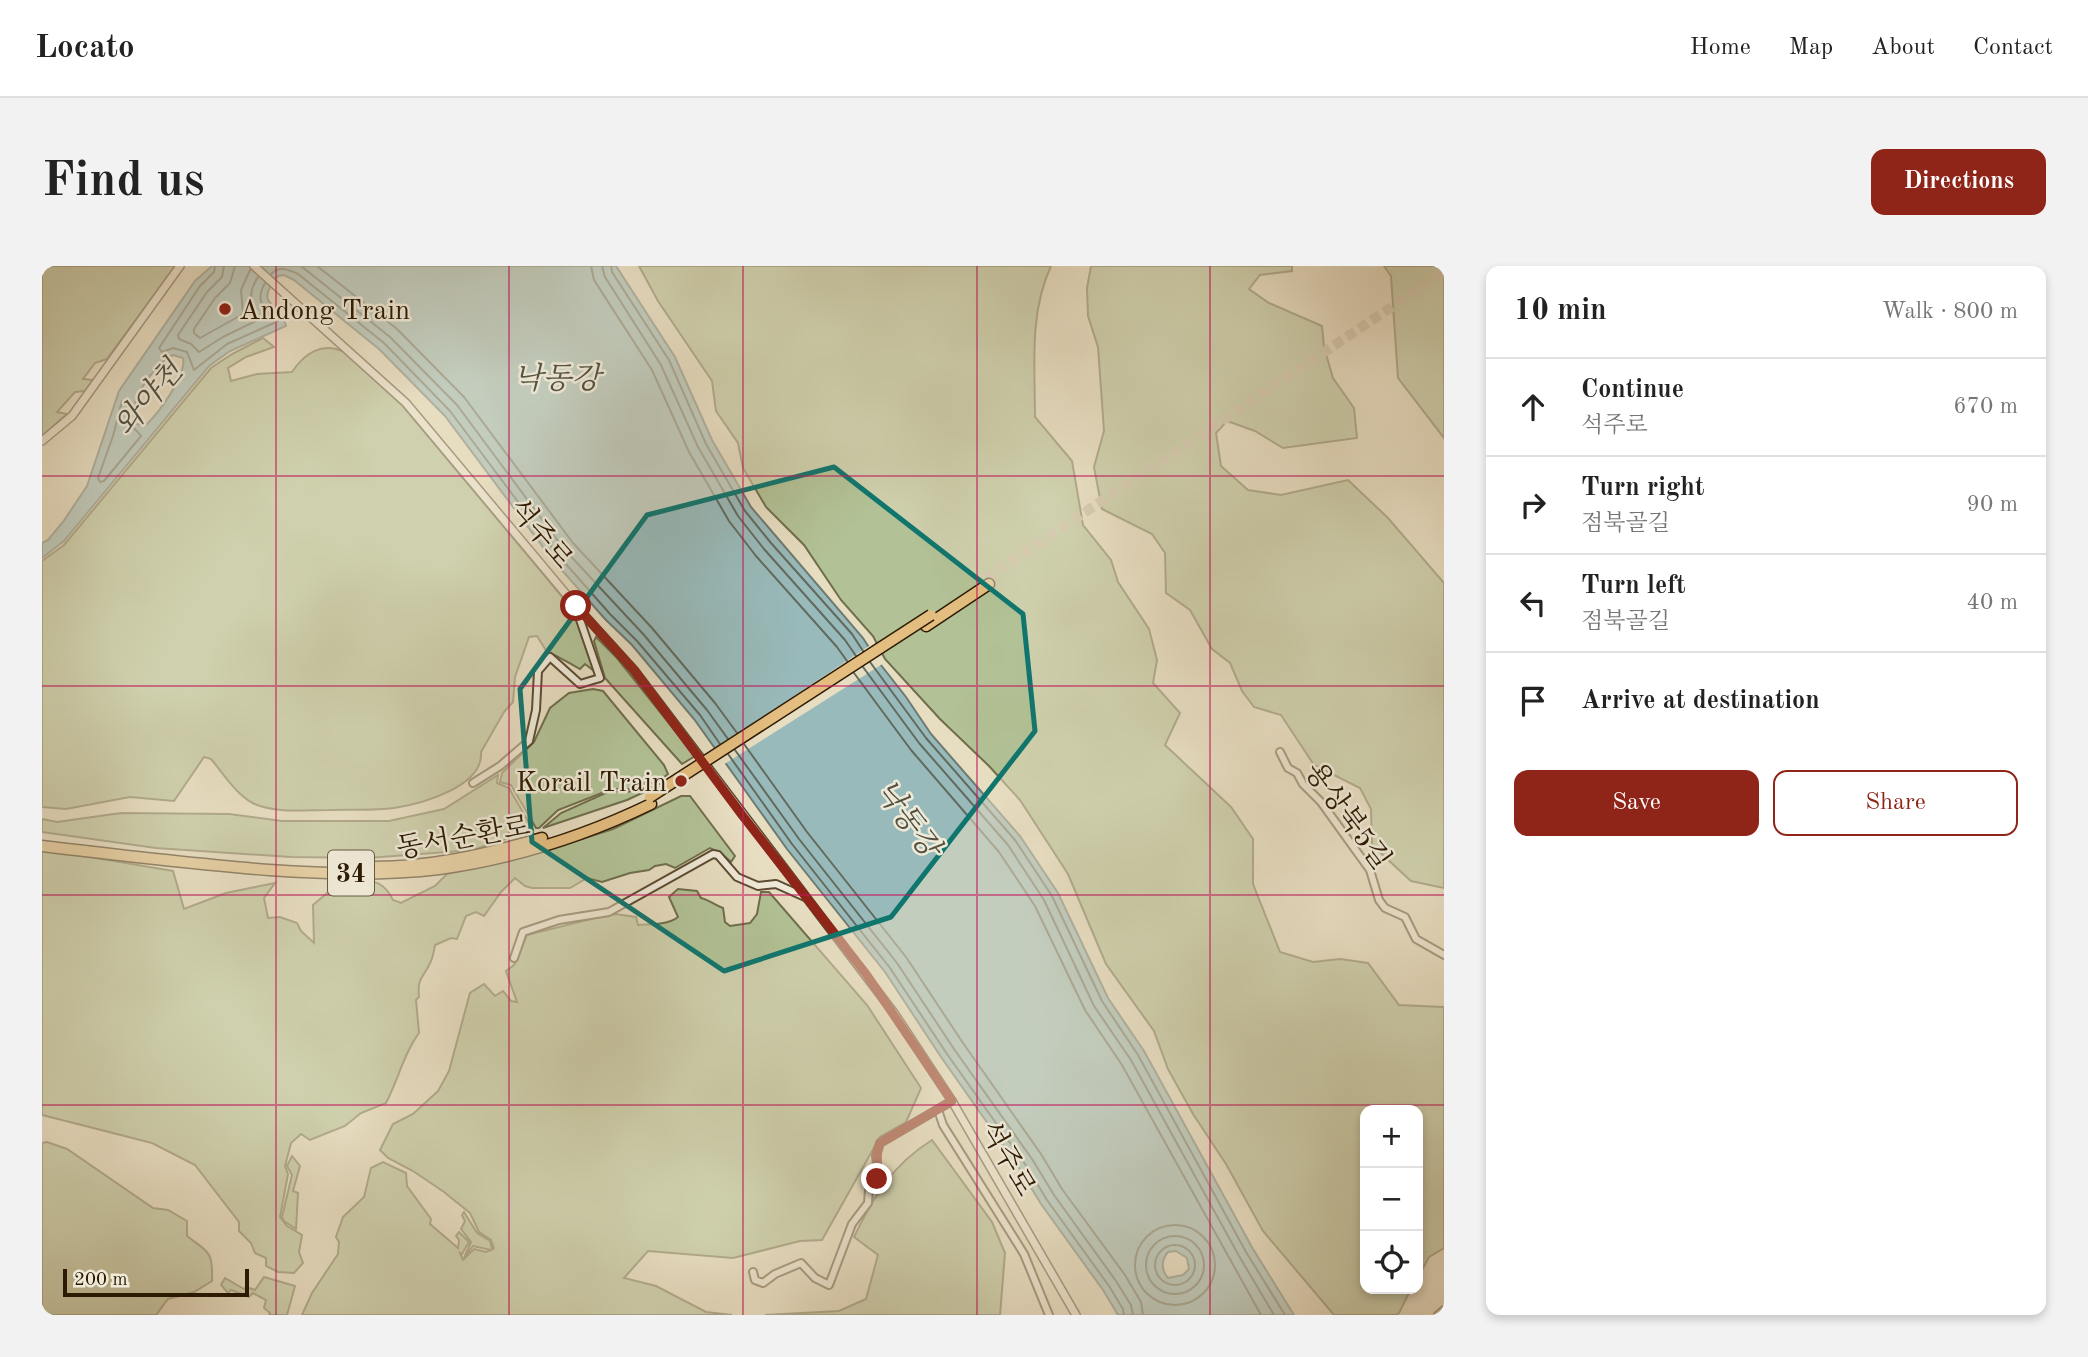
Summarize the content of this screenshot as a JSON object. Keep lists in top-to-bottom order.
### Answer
{
  "streets": {
    "highway": ["동서순환로", "34"],
    "street": ["석주로", "용상북5길"]
  },
  "water": ["낙동강", "와야천"],
  "places": ["Andong Train", "Korail Train"],
  "scale_bar": "200 m",
  "page": {
    "header": "Locato",
    "nav": [
      "Home",
      "Map",
      "About",
      "Contact"
    ],
    "buttons": [
      "Directions",
      ["Save", "Share"]
    ],
    "title": "Find us",
    "heading": ["10 min", "Walk · 800 m"],
    "list": [
      ["Continue", "석주로", "670 m"],
      ["Turn right", "점북골길", "90 m"],
      ["Turn left", "점북골길", "40 m"],
      "Arrive at destination"
    ],
    "map_buttons": ["+", "−"],
    "scale": "200 m"
  }
}
